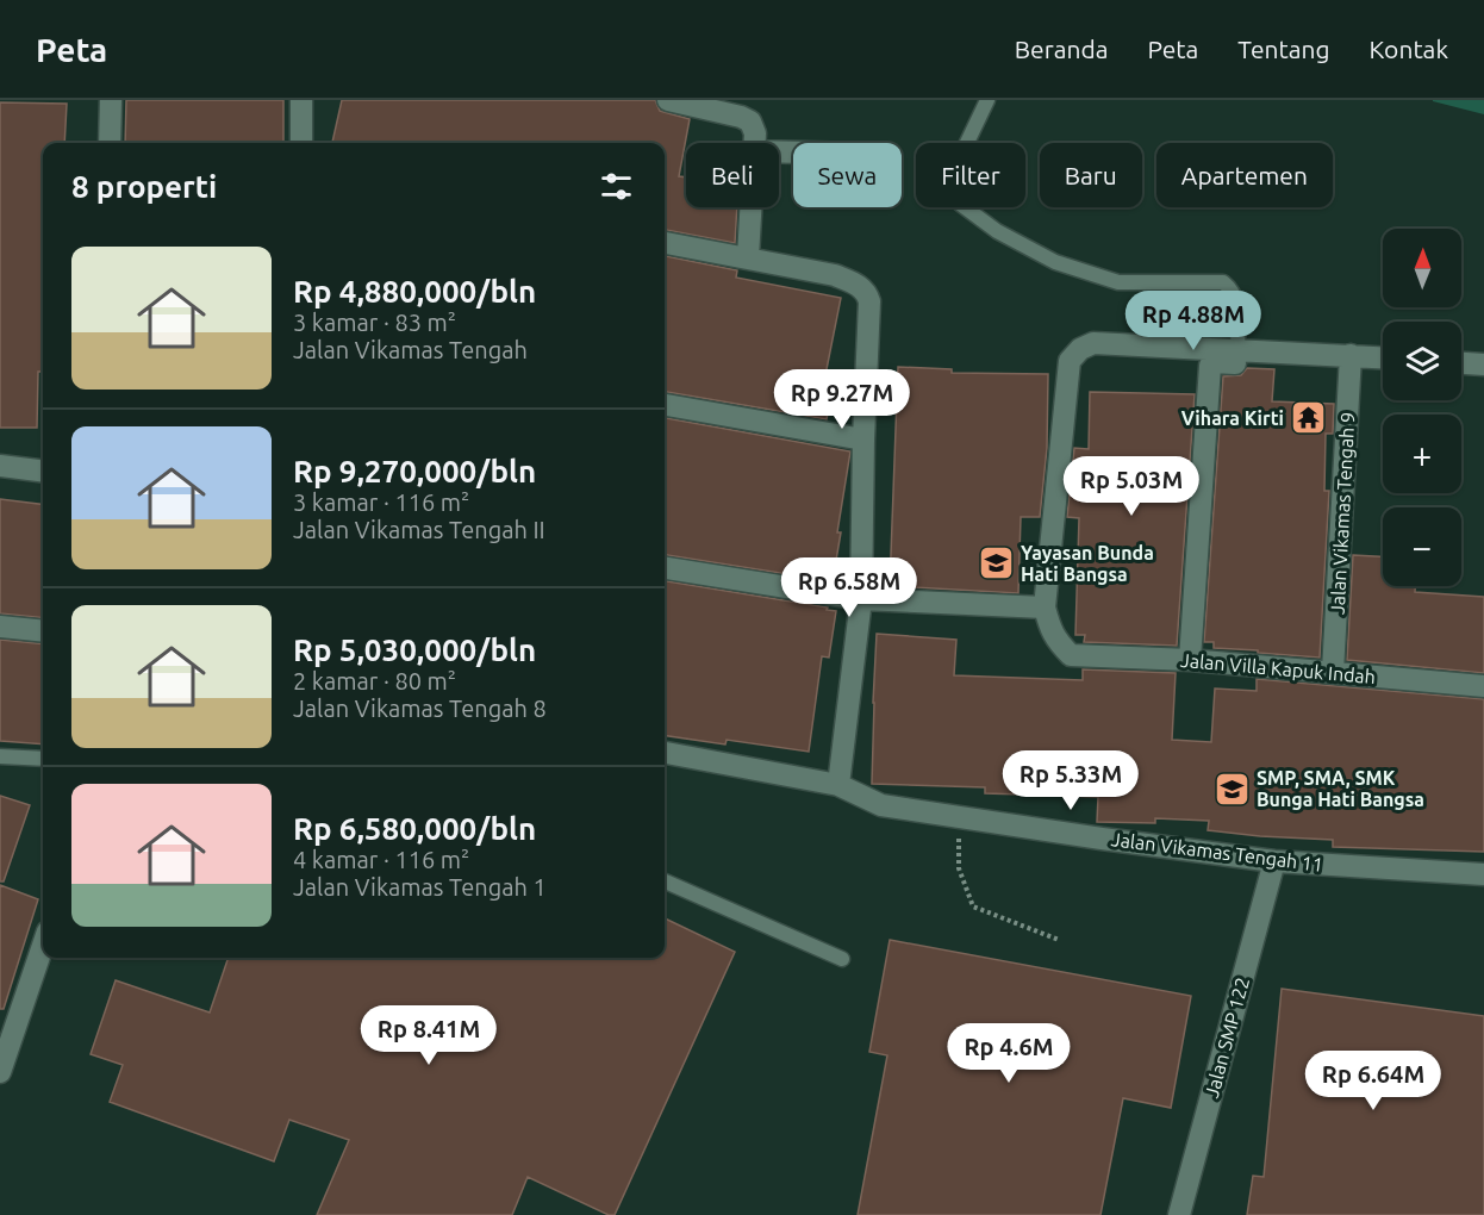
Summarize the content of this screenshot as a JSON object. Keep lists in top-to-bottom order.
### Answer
{
  "streets": {
    "street": [
      "Jalan Vikamas Tengah 9",
      "Jalan Villa Kapuk Indah",
      "Jalan Vikamas Tengah 11",
      "Jalan SMP 122"
    ]
  },
  "crossings": [
    ["Jalan Vikamas Tengah 9", "Jalan Villa Kapuk Indah"],
    ["Jalan Vikamas Tengah 11", "Jalan SMP 122"]
  ],
  "places": {
    "temple": ["Vihara Kirti"],
    "school or university": ["Yayasan Bunda Hati Bangsa", "SMP, SMA, SMK Bunga Hati Bangsa"]
  },
  "north": "top",
  "page": {
    "header": "Peta",
    "nav": [
      "Beranda",
      "Peta",
      "Tentang",
      "Kontak"
    ],
    "chip": [
      "Beli",
      "Sewa",
      "Filter",
      "Baru",
      "Apartemen"
    ],
    "heading": "8 properti",
    "map_buttons": ["+", "−"],
    "list": [
      {
        "name": "Rp 4,880,000/bln",
        "note": "3 kamar · 83 m² · Jalan Vikamas Tengah"
      },
      {
        "name": "Rp 9,270,000/bln",
        "note": "3 kamar · 116 m² · Jalan Vikamas Tengah II"
      },
      {
        "name": "Rp 5,030,000/bln",
        "note": "2 kamar · 80 m² · Jalan Vikamas Tengah 8"
      },
      {
        "name": "Rp 6,580,000/bln",
        "note": "4 kamar · 116 m² · Jalan Vikamas Tengah 1"
      }
    ],
    "price": [
      "Rp 4.88M",
      "Rp 9.27M",
      "Rp 5.03M",
      "Rp 6.58M",
      "Rp 5.33M",
      "Rp 8.41M",
      "Rp 4.6M",
      "Rp 6.64M"
    ]
  }
}
